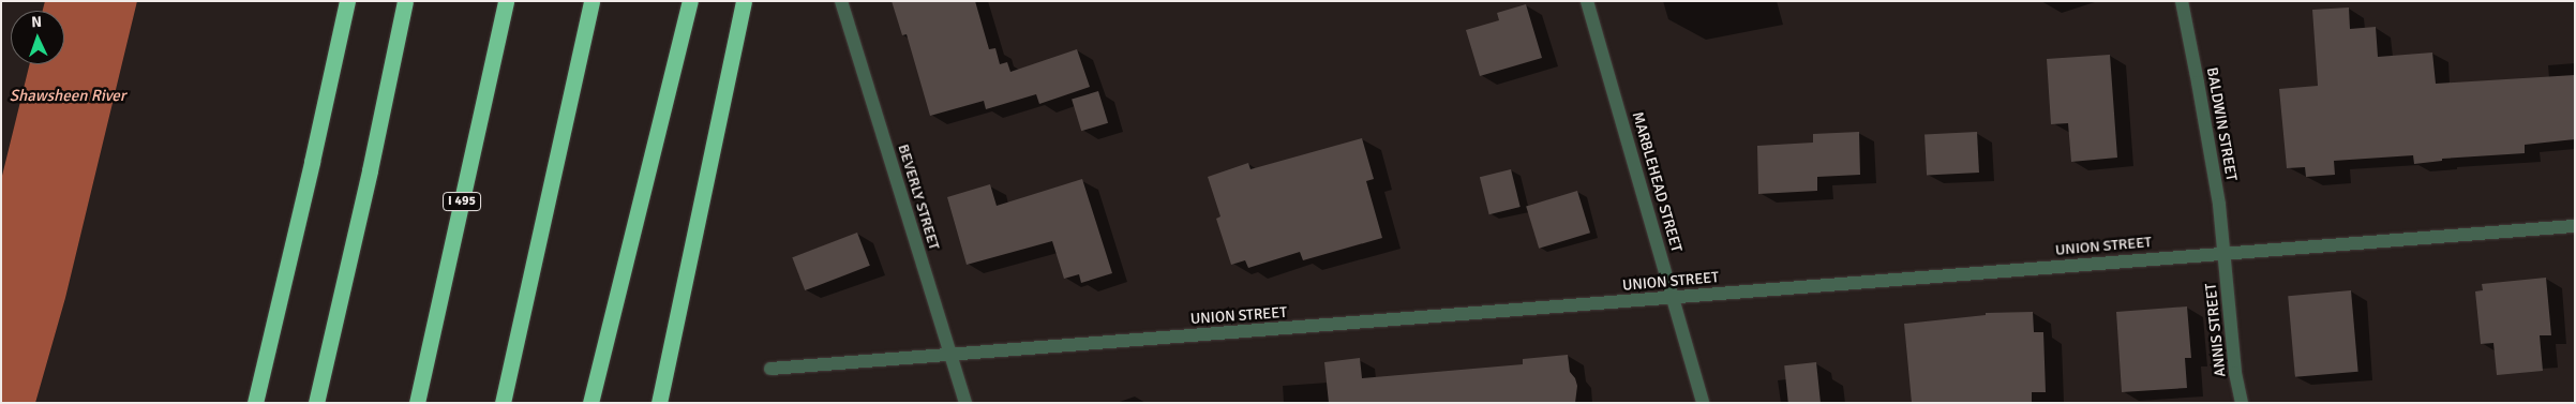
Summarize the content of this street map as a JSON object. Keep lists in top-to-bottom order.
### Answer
{
  "streets": {
    "highway": ["I 495"],
    "street": [
      "BALDWIN STREET",
      "MARBLEHEAD STREET",
      "BEVERLY STREET",
      "UNION STREET",
      "ANNIS STREET"
    ]
  },
  "crossings": [
    ["BALDWIN STREET", "UNION STREET"],
    ["BALDWIN STREET", "ANNIS STREET"],
    ["MARBLEHEAD STREET", "UNION STREET"],
    ["BEVERLY STREET", "UNION STREET"],
    ["UNION STREET", "ANNIS STREET"]
  ],
  "water": ["Shawsheen River"],
  "north": "top"
}
